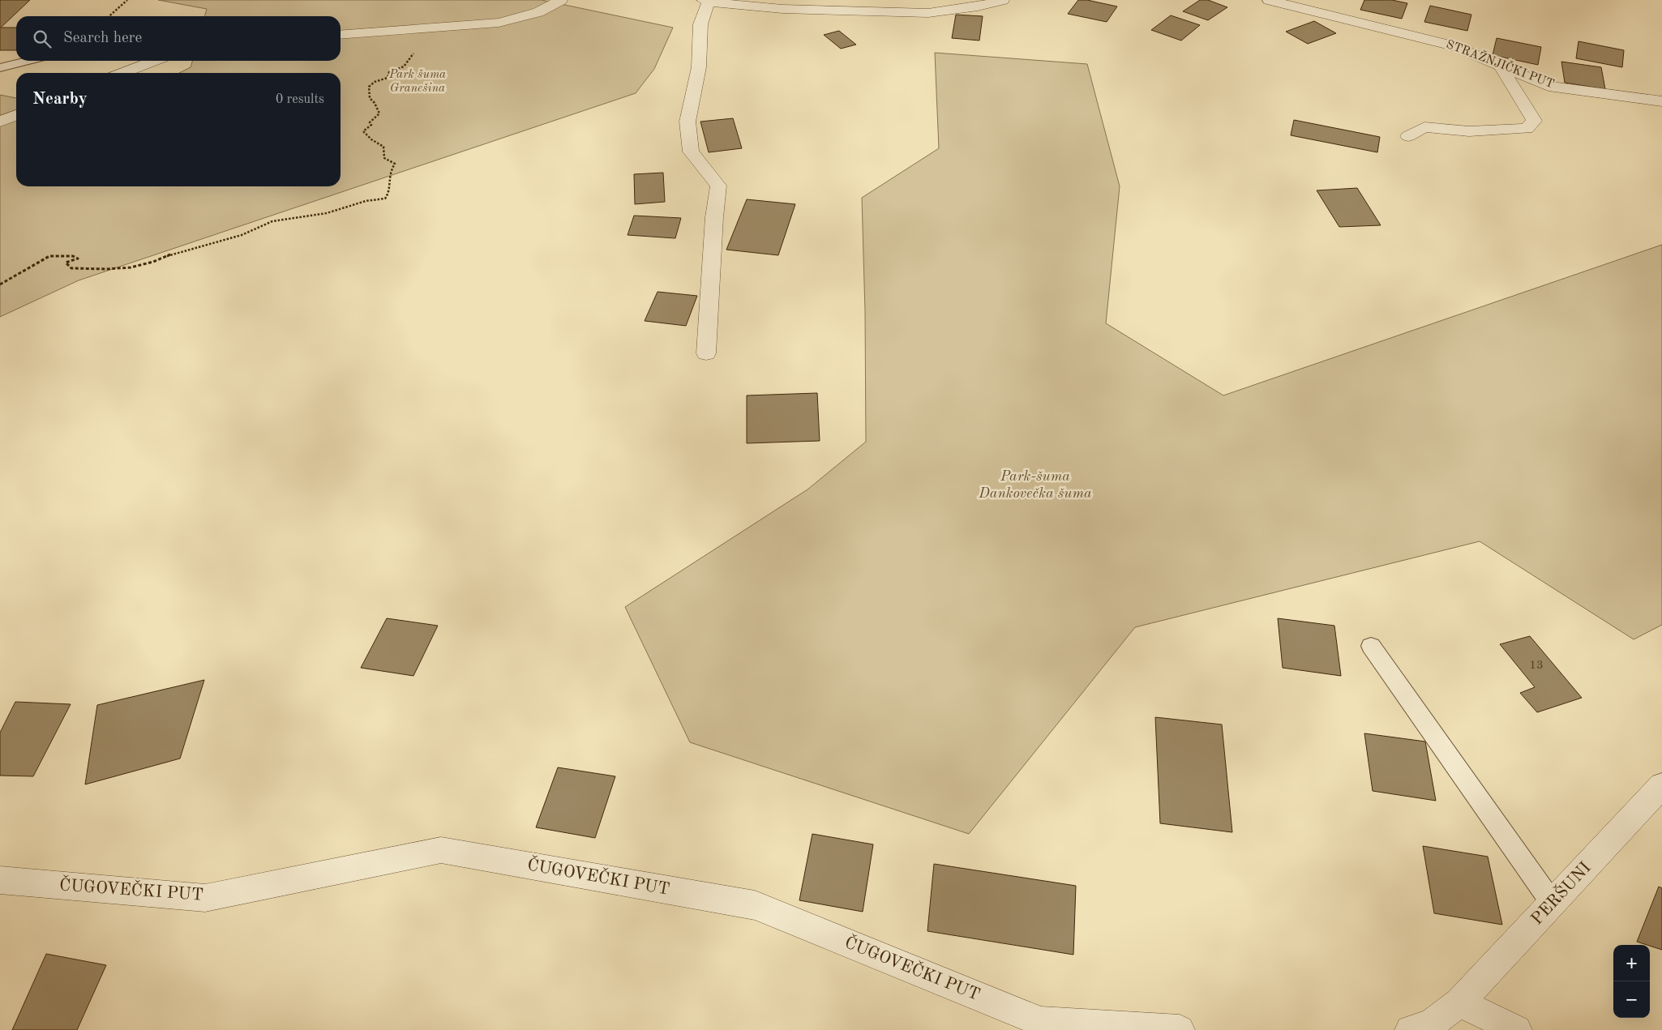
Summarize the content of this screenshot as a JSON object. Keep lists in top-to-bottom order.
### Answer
{
  "streets": {
    "street": ["STRAŽNJIČKI PUT", "ČUGOVEČKI PUT", "PERŠUNI"]
  },
  "parks": ["Park šuma Granešina", "Park-šuma Dankovečka šuma"],
  "house_numbers": ["13"],
  "page": {
    "search": "Search here",
    "heading": ["Nearby", "0 results"],
    "map_buttons": ["+", "−"]
  }
}
